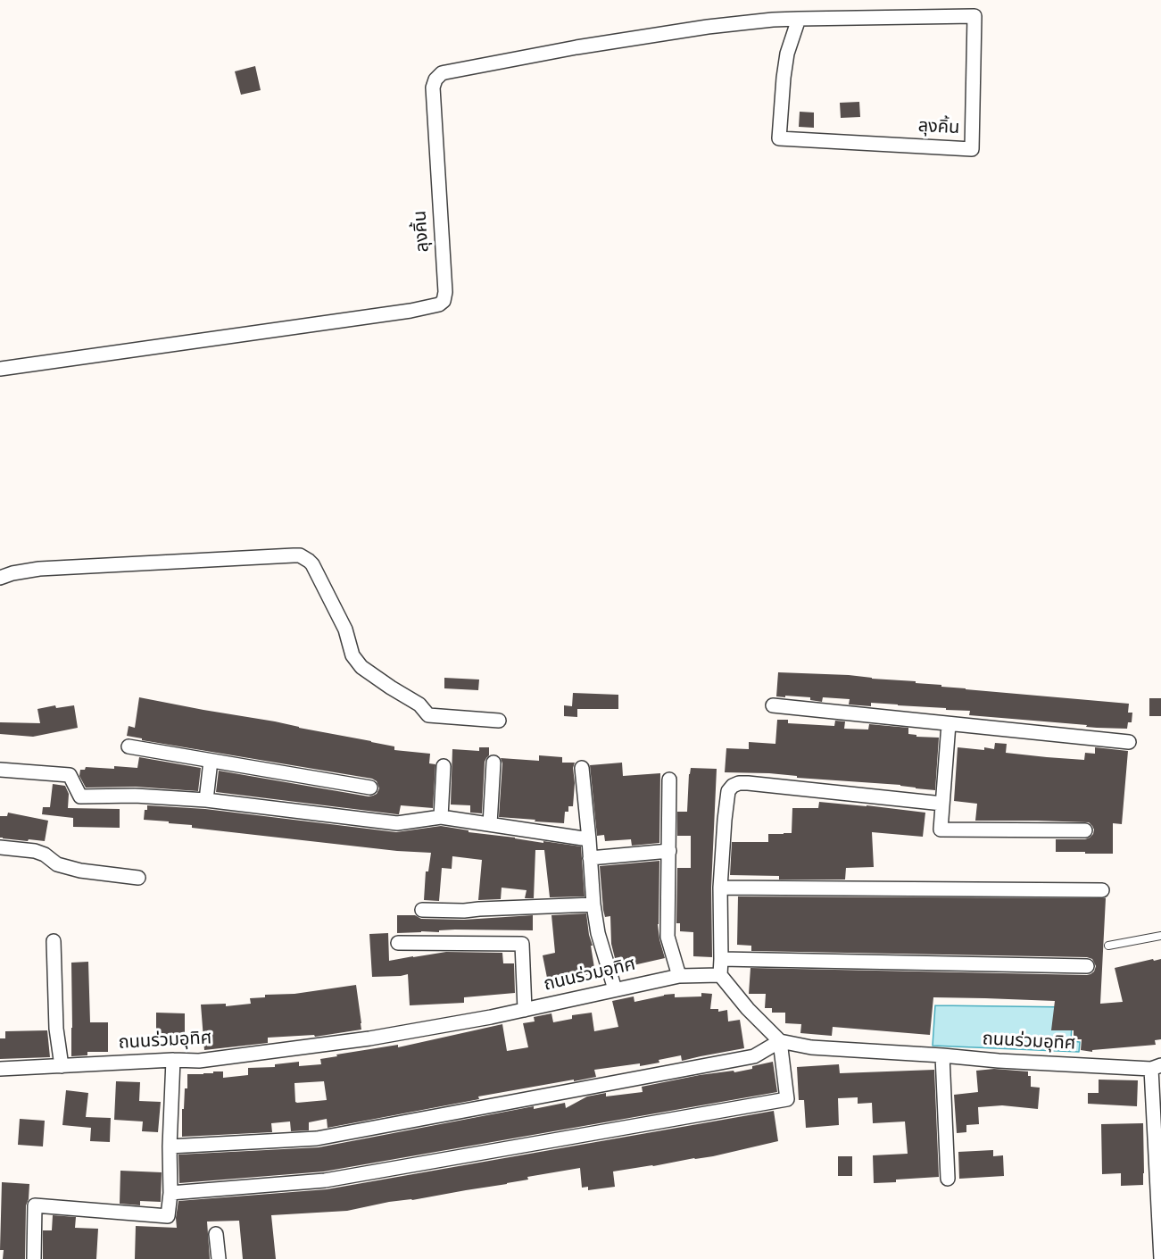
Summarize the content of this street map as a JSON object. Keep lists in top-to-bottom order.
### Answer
{
  "streets": {
    "street": ["ลุงคิ้น", "ถนนร่วมอุทิศ"]
  }
}
